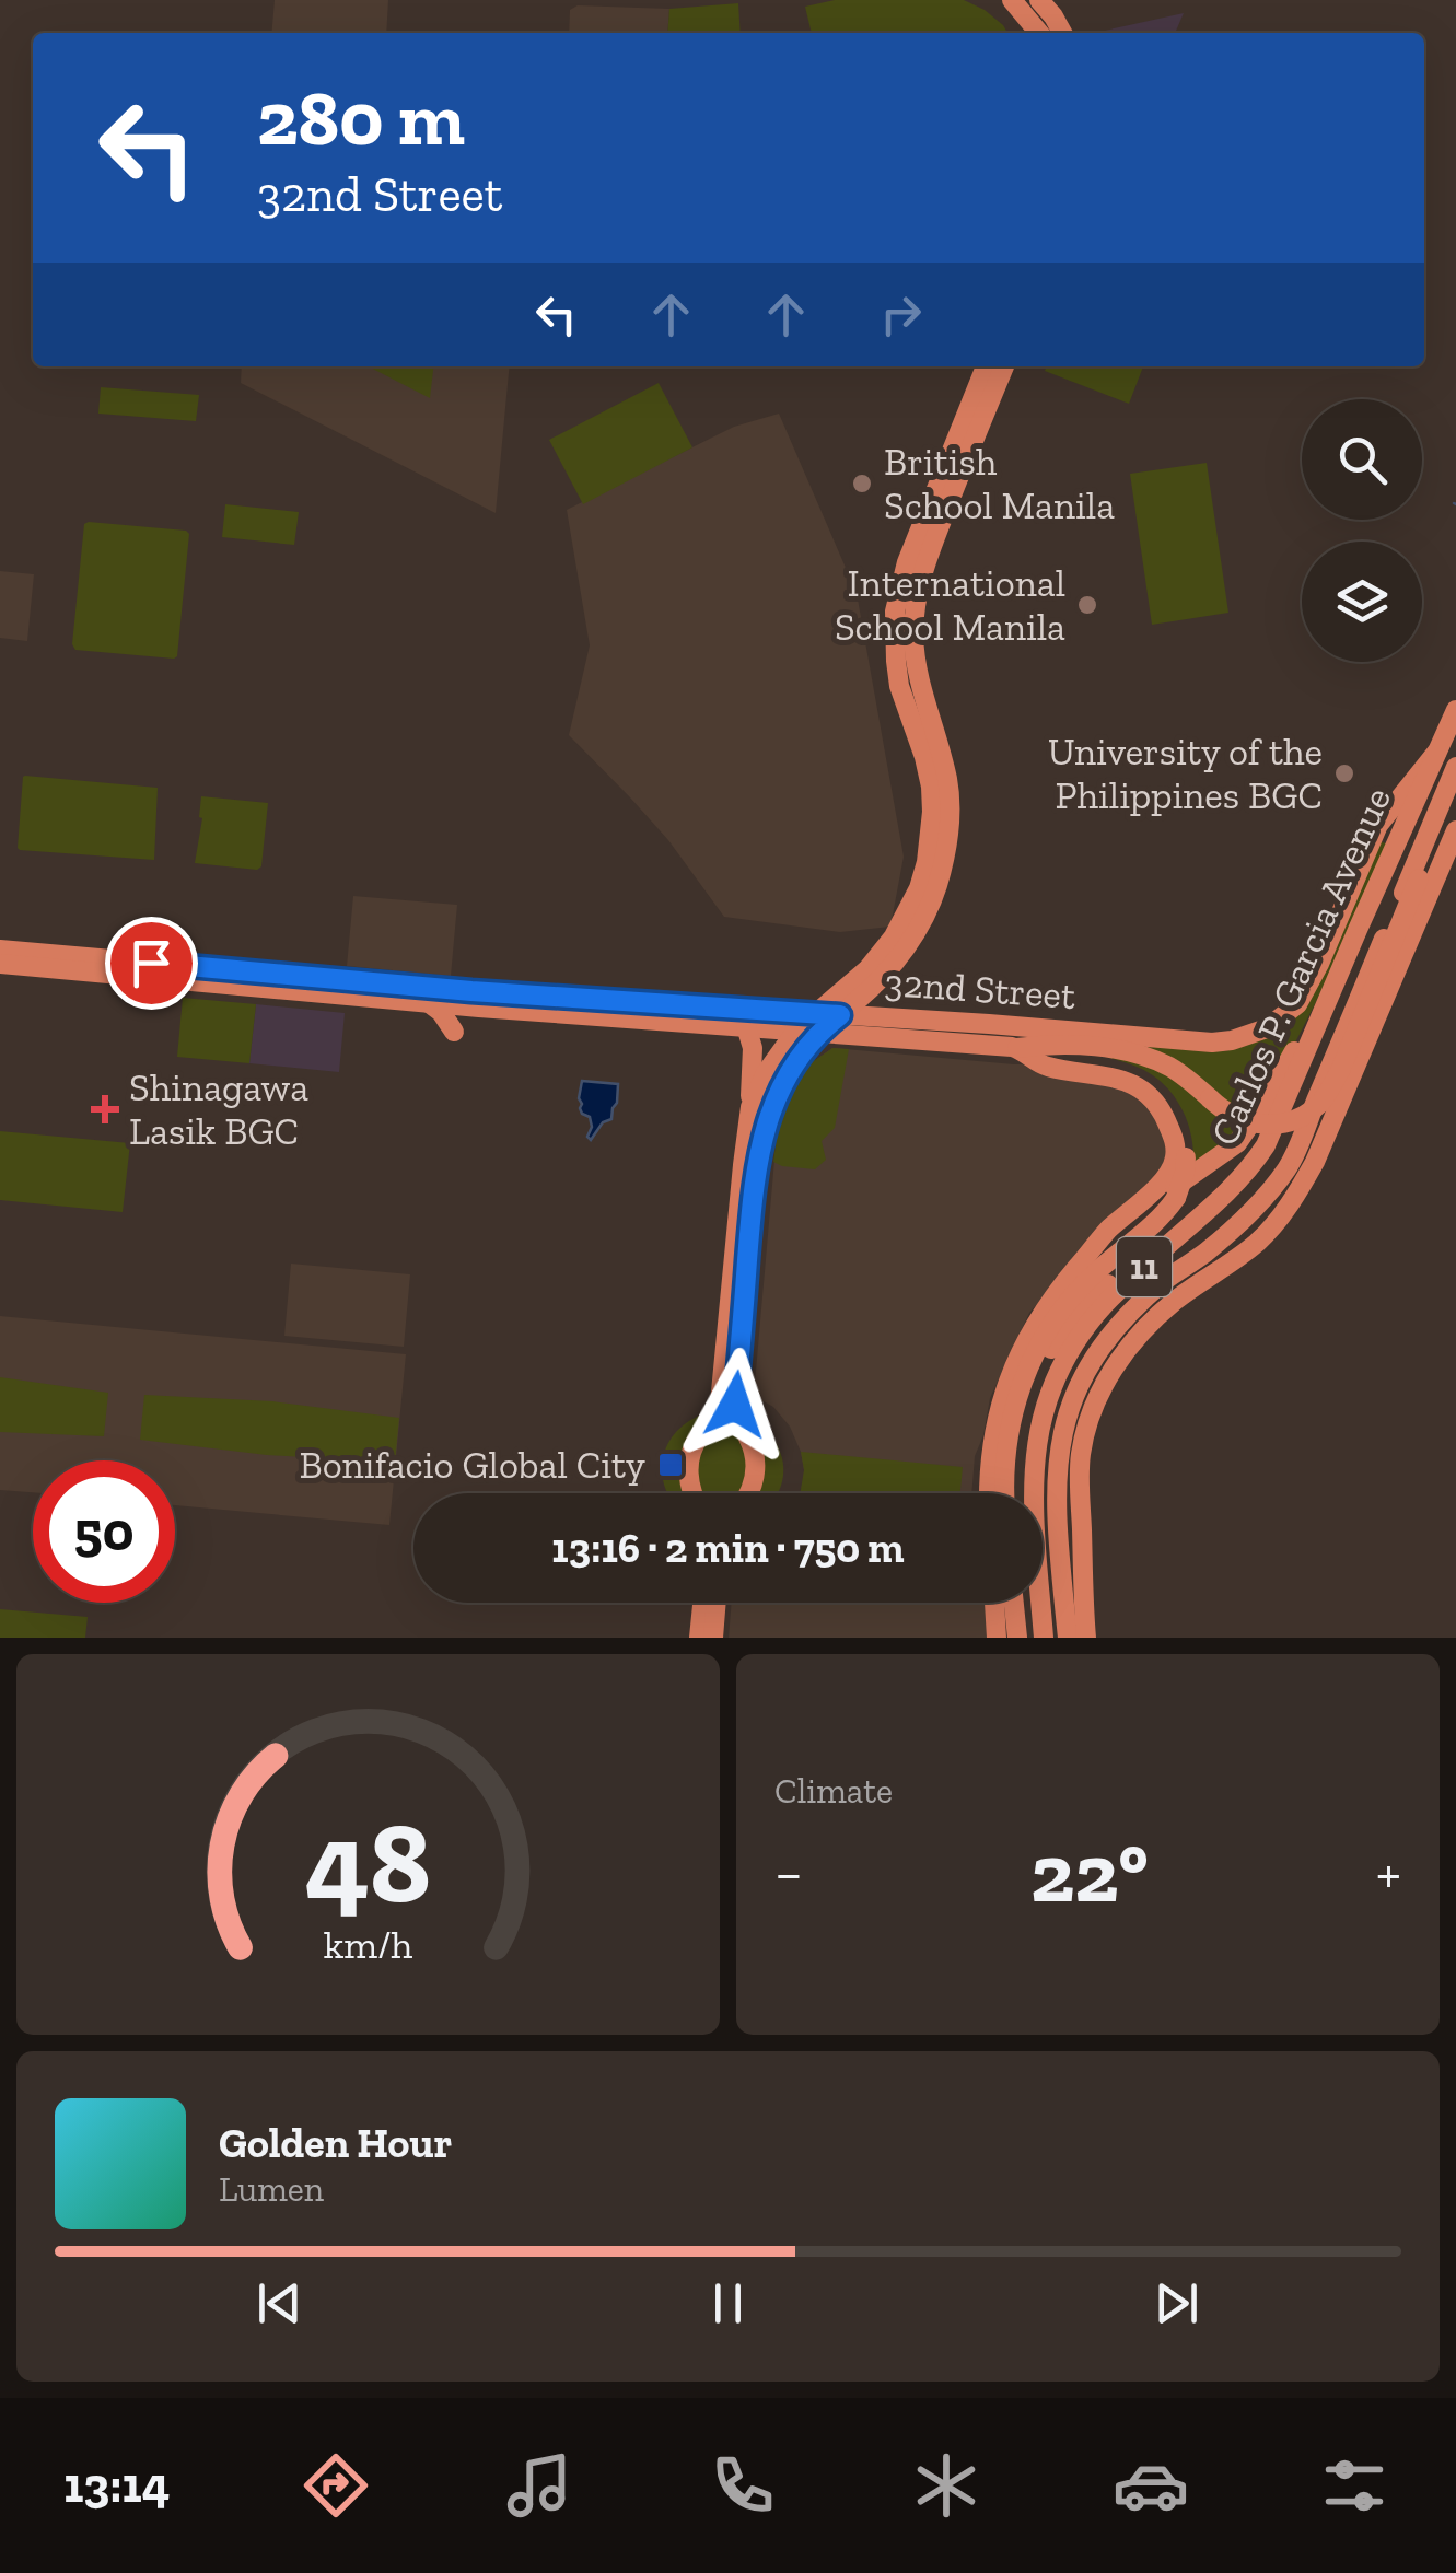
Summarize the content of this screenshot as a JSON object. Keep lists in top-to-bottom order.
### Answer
{
  "streets": {
    "main road": ["Carlos P. Garcia Avenue", "32nd Street", "11"]
  },
  "crossings": [
    ["Carlos P. Garcia Avenue", "32nd Street"]
  ],
  "places": {
    "other": ["British School Manila", "International School Manila", "University of the Philippines BGC"],
    "health": ["Shinagawa Lasik BGC"],
    "transit": ["Bonifacio Global City"]
  },
  "page": {
    "turn": ["280 m", "32nd Street"],
    "limit": "50",
    "trip": "13:16 · 2 min · 750 m",
    "tile": "Climate",
    "heat": ["−", "22°", "+"],
    "song": ["Golden Hour", "Lumen"],
    "tabs": "13:14",
    "gauge": ["48", "km/h"]
  }
}
